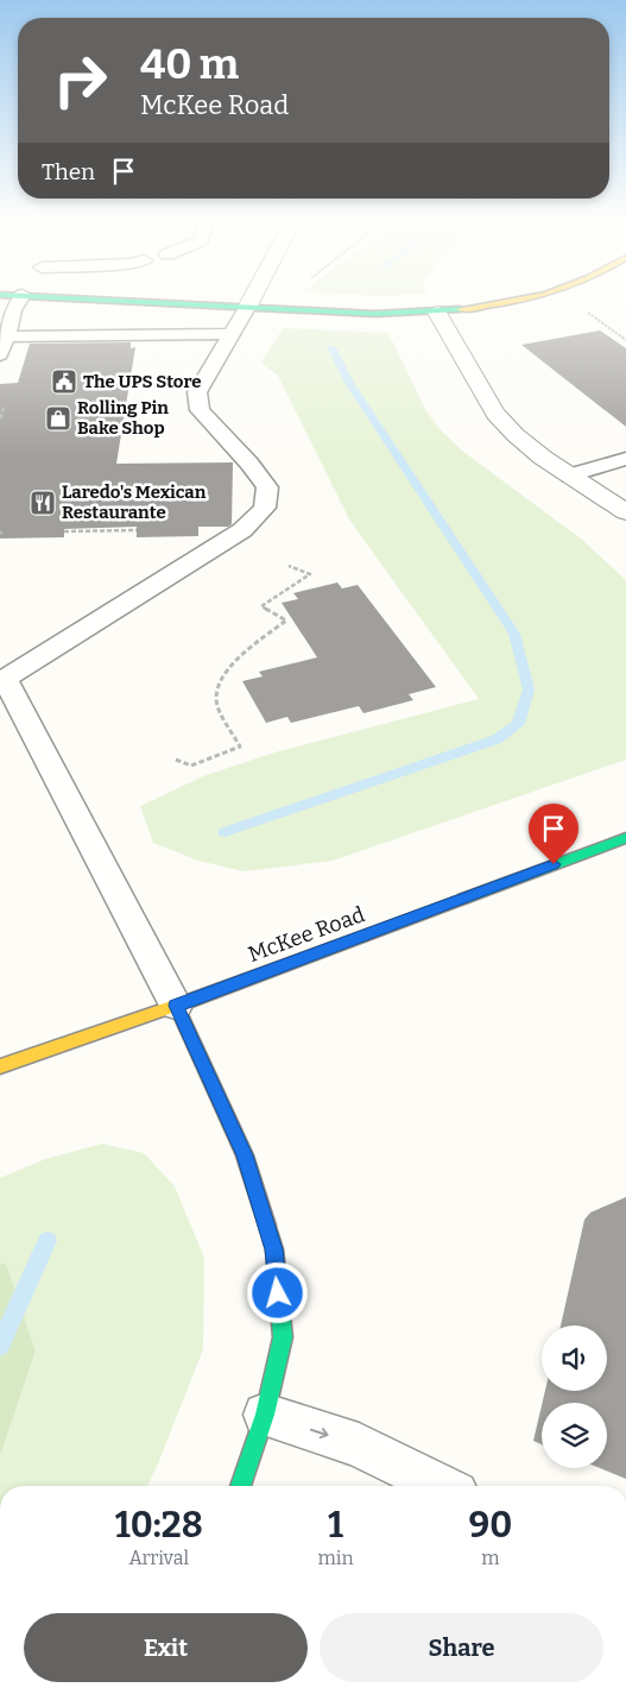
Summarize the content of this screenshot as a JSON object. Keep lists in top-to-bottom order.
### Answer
{
  "streets": {
    "street": ["McKee Road"]
  },
  "places": {
    "public building": ["The UPS Store"],
    "shop": ["Rolling Pin Bake Shop"],
    "restaurant": ["Laredo's Mexican Restaurante"]
  },
  "page": {
    "turn": ["40 m", "McKee Road"],
    "then": "Then",
    "eta": [
      "10:28",
      "Arrival",
      "1",
      "min",
      "90",
      "m"
    ],
    "buttons": ["Exit", "Share"]
  }
}
